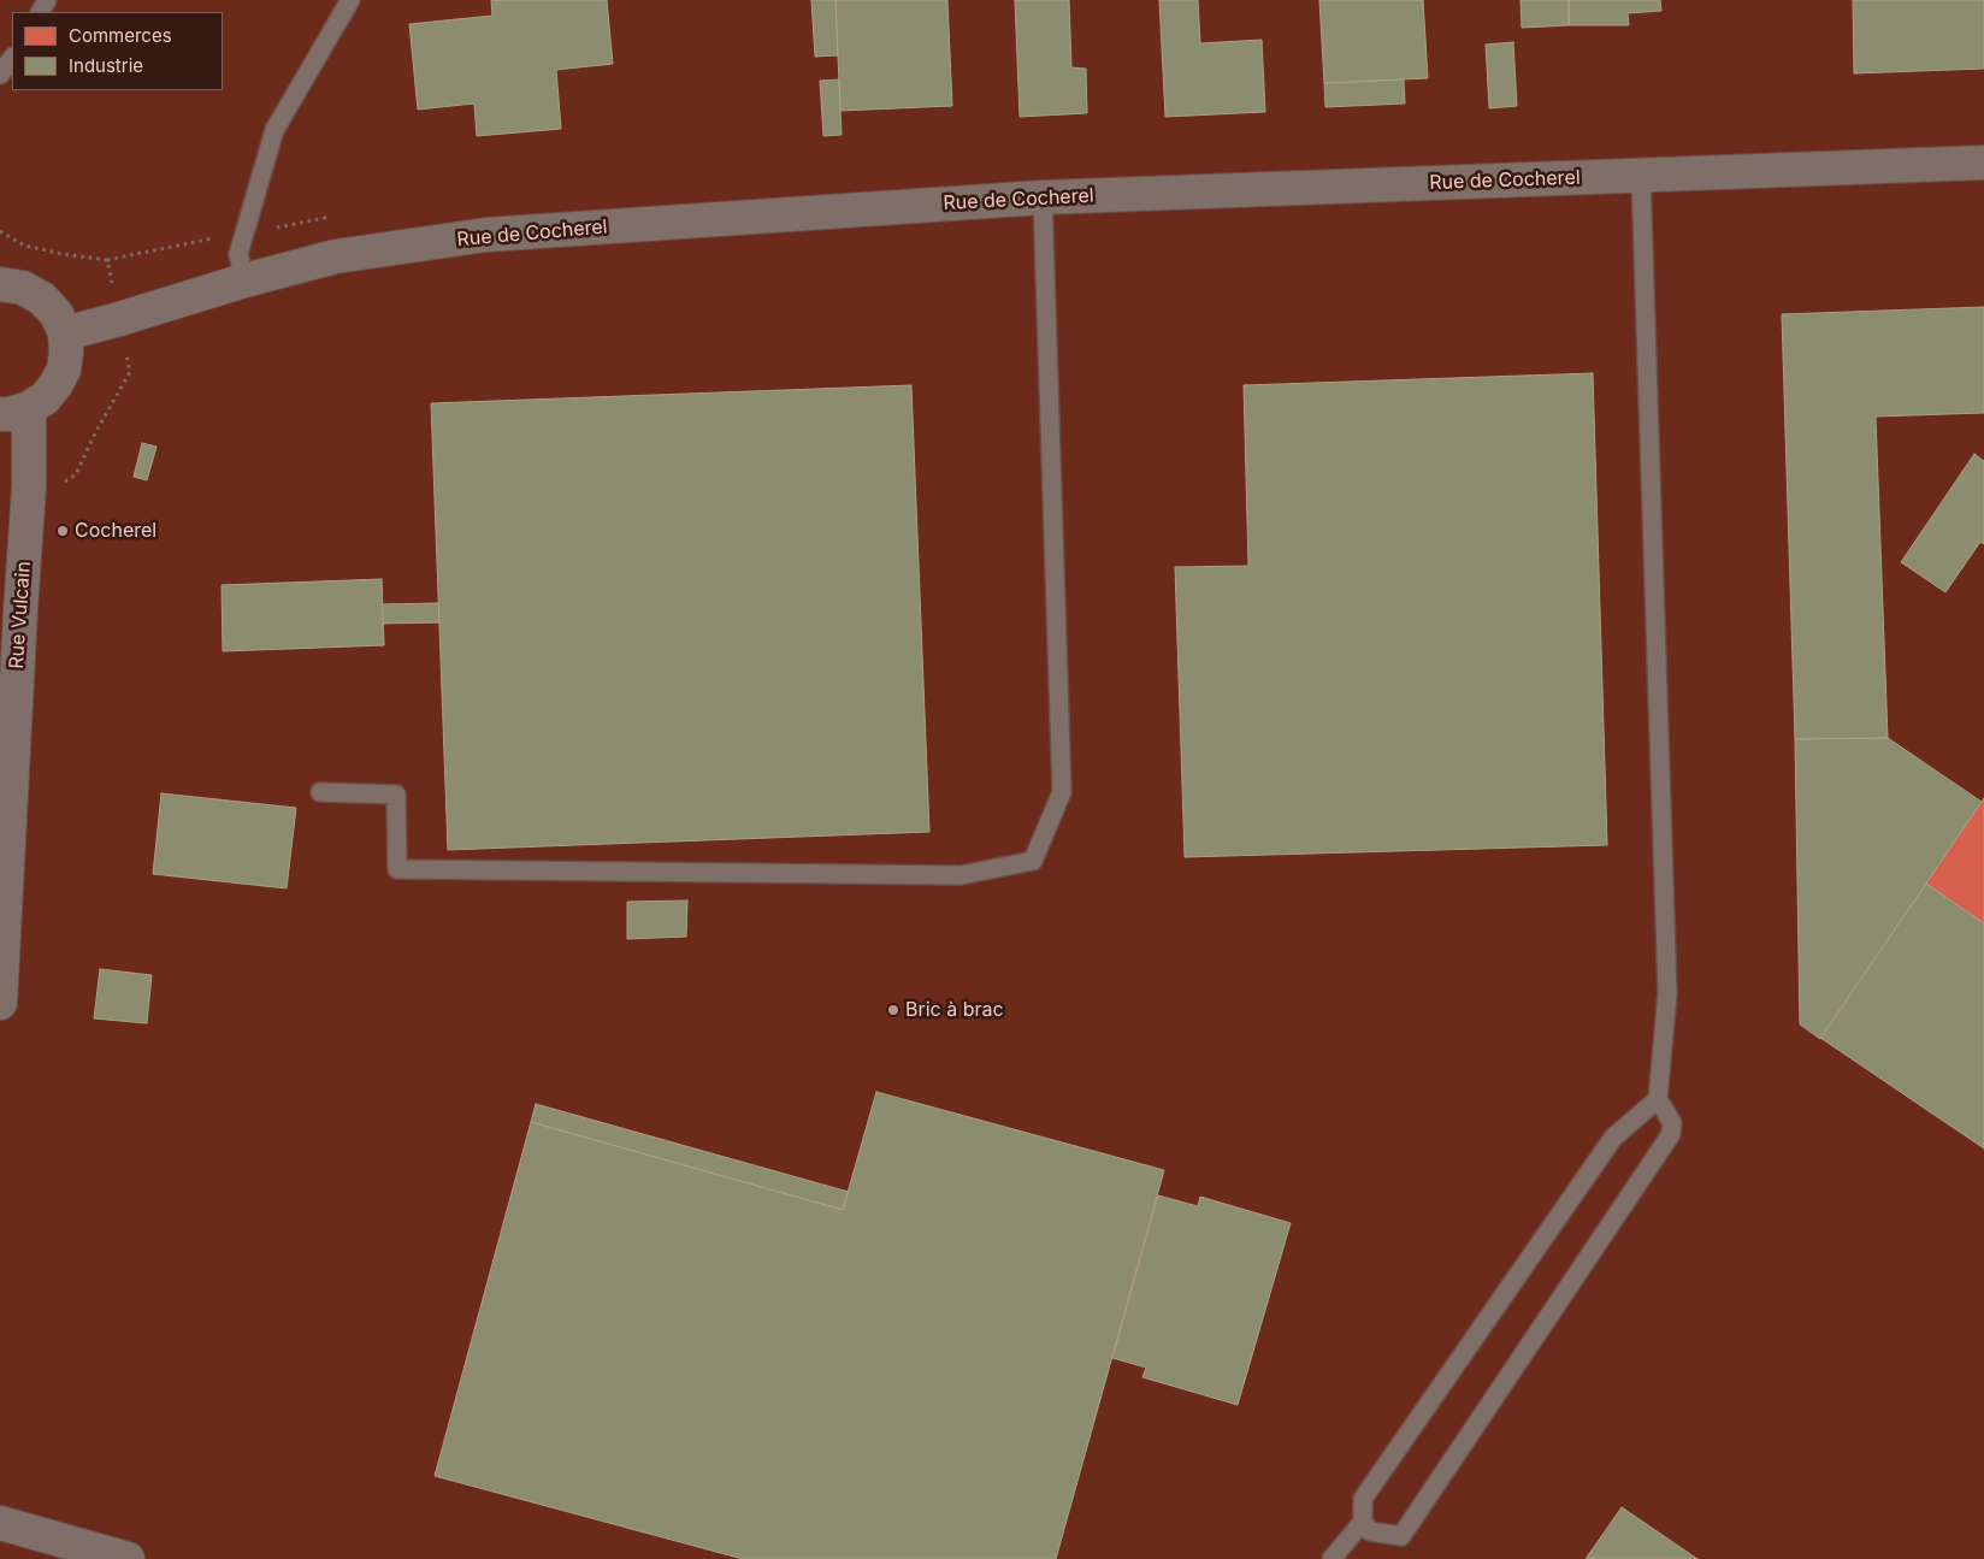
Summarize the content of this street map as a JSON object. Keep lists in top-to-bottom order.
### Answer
{
  "streets": {
    "street": ["Rue de Cocherel", "Rue Vulcain"]
  },
  "places": ["Cocherel", "Bric à brac"],
  "legend": ["Commerces", "Industrie"]
}
